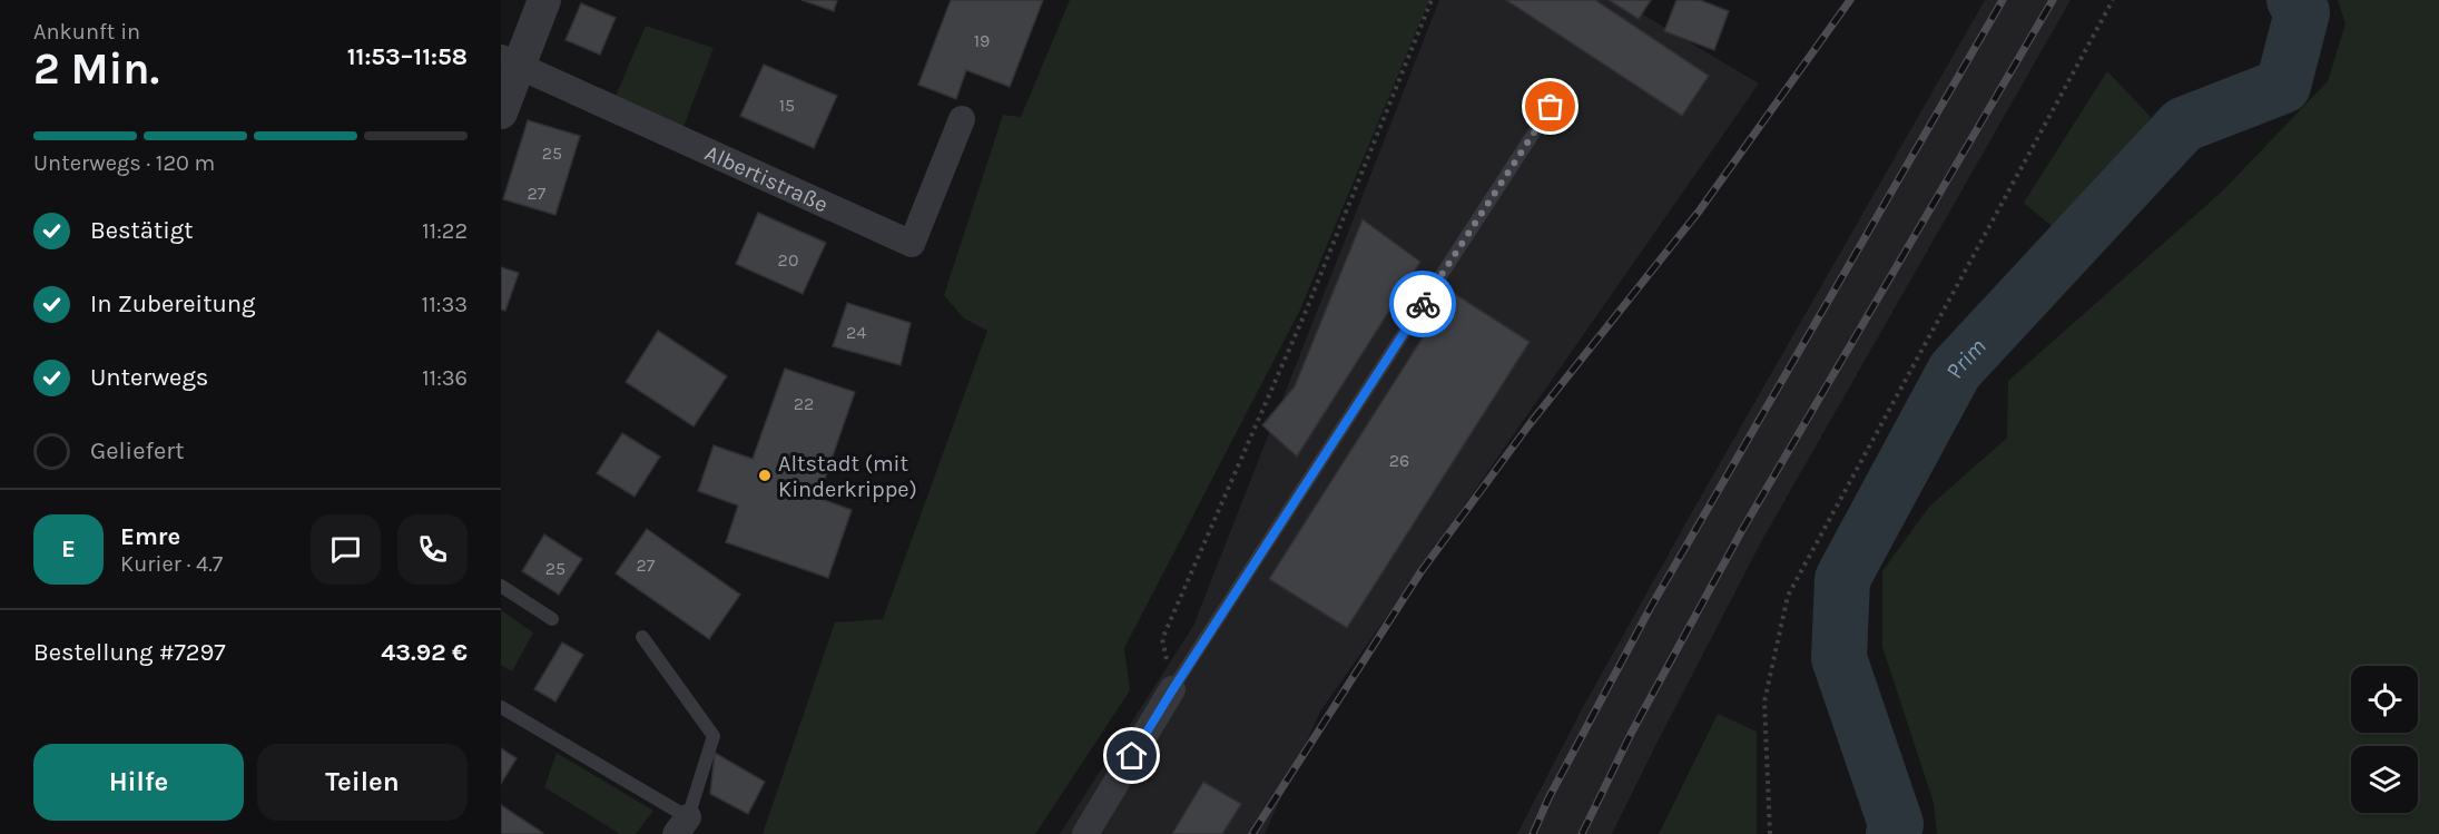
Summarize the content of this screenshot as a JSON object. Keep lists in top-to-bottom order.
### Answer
{
  "streets": {
    "street": ["Albertistraße"]
  },
  "water": ["Prim"],
  "places": ["Altstadt (mit Kinderkrippe)"],
  "house_numbers": [
    "19",
    "15",
    "25",
    "27",
    "20",
    "24",
    "22",
    "26",
    "27",
    "25"
  ],
  "page": {
    "heading": ["2 Min.", "Ankunft in", "11:53–11:58"],
    "panel": [
      "Emre",
      "Kurier · 4.7",
      "Bestellung #7297",
      "43.92 €"
    ],
    "bar": "Unterwegs · 120 m",
    "list": [
      ["Bestätigt", "11:22"],
      ["In Zubereitung", "11:33"],
      ["Unterwegs", "11:36"],
      "Geliefert"
    ],
    "round": "E",
    "buttons": ["Hilfe", "Teilen"]
  }
}
